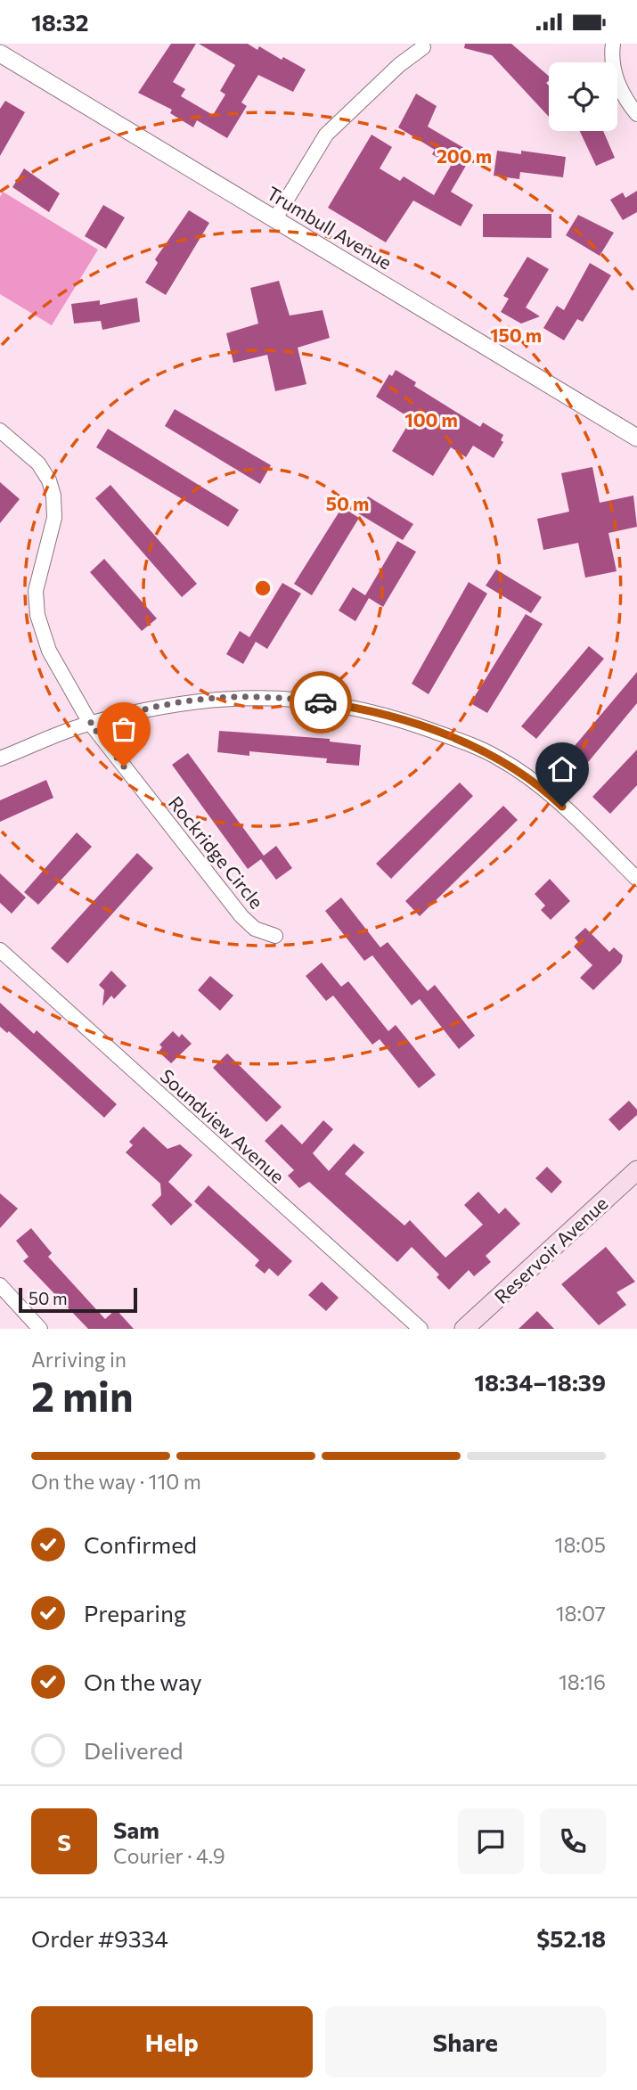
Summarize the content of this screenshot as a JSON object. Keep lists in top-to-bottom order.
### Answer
{
  "streets": {
    "main road": ["Reservoir Avenue"],
    "street": ["Trumbull Avenue", "Rockridge Circle", "Soundview Avenue"]
  },
  "scale_bar": "50 m",
  "page": {
    "status": "18:32",
    "scale": "50 m",
    "heading": ["2 min", "Arriving in", "18:34–18:39"],
    "panel": [
      "Sam",
      "Courier · 4.9",
      "Order #9334",
      "$52.18"
    ],
    "bar": "On the way · 110 m",
    "list": [
      ["Confirmed", "18:05"],
      ["Preparing", "18:07"],
      ["On the way", "18:16"],
      "Delivered"
    ],
    "round": "S",
    "buttons": ["Help", "Share"]
  },
  "rings": [
    "200 m",
    "150 m",
    "100 m",
    "50 m"
  ]
}
